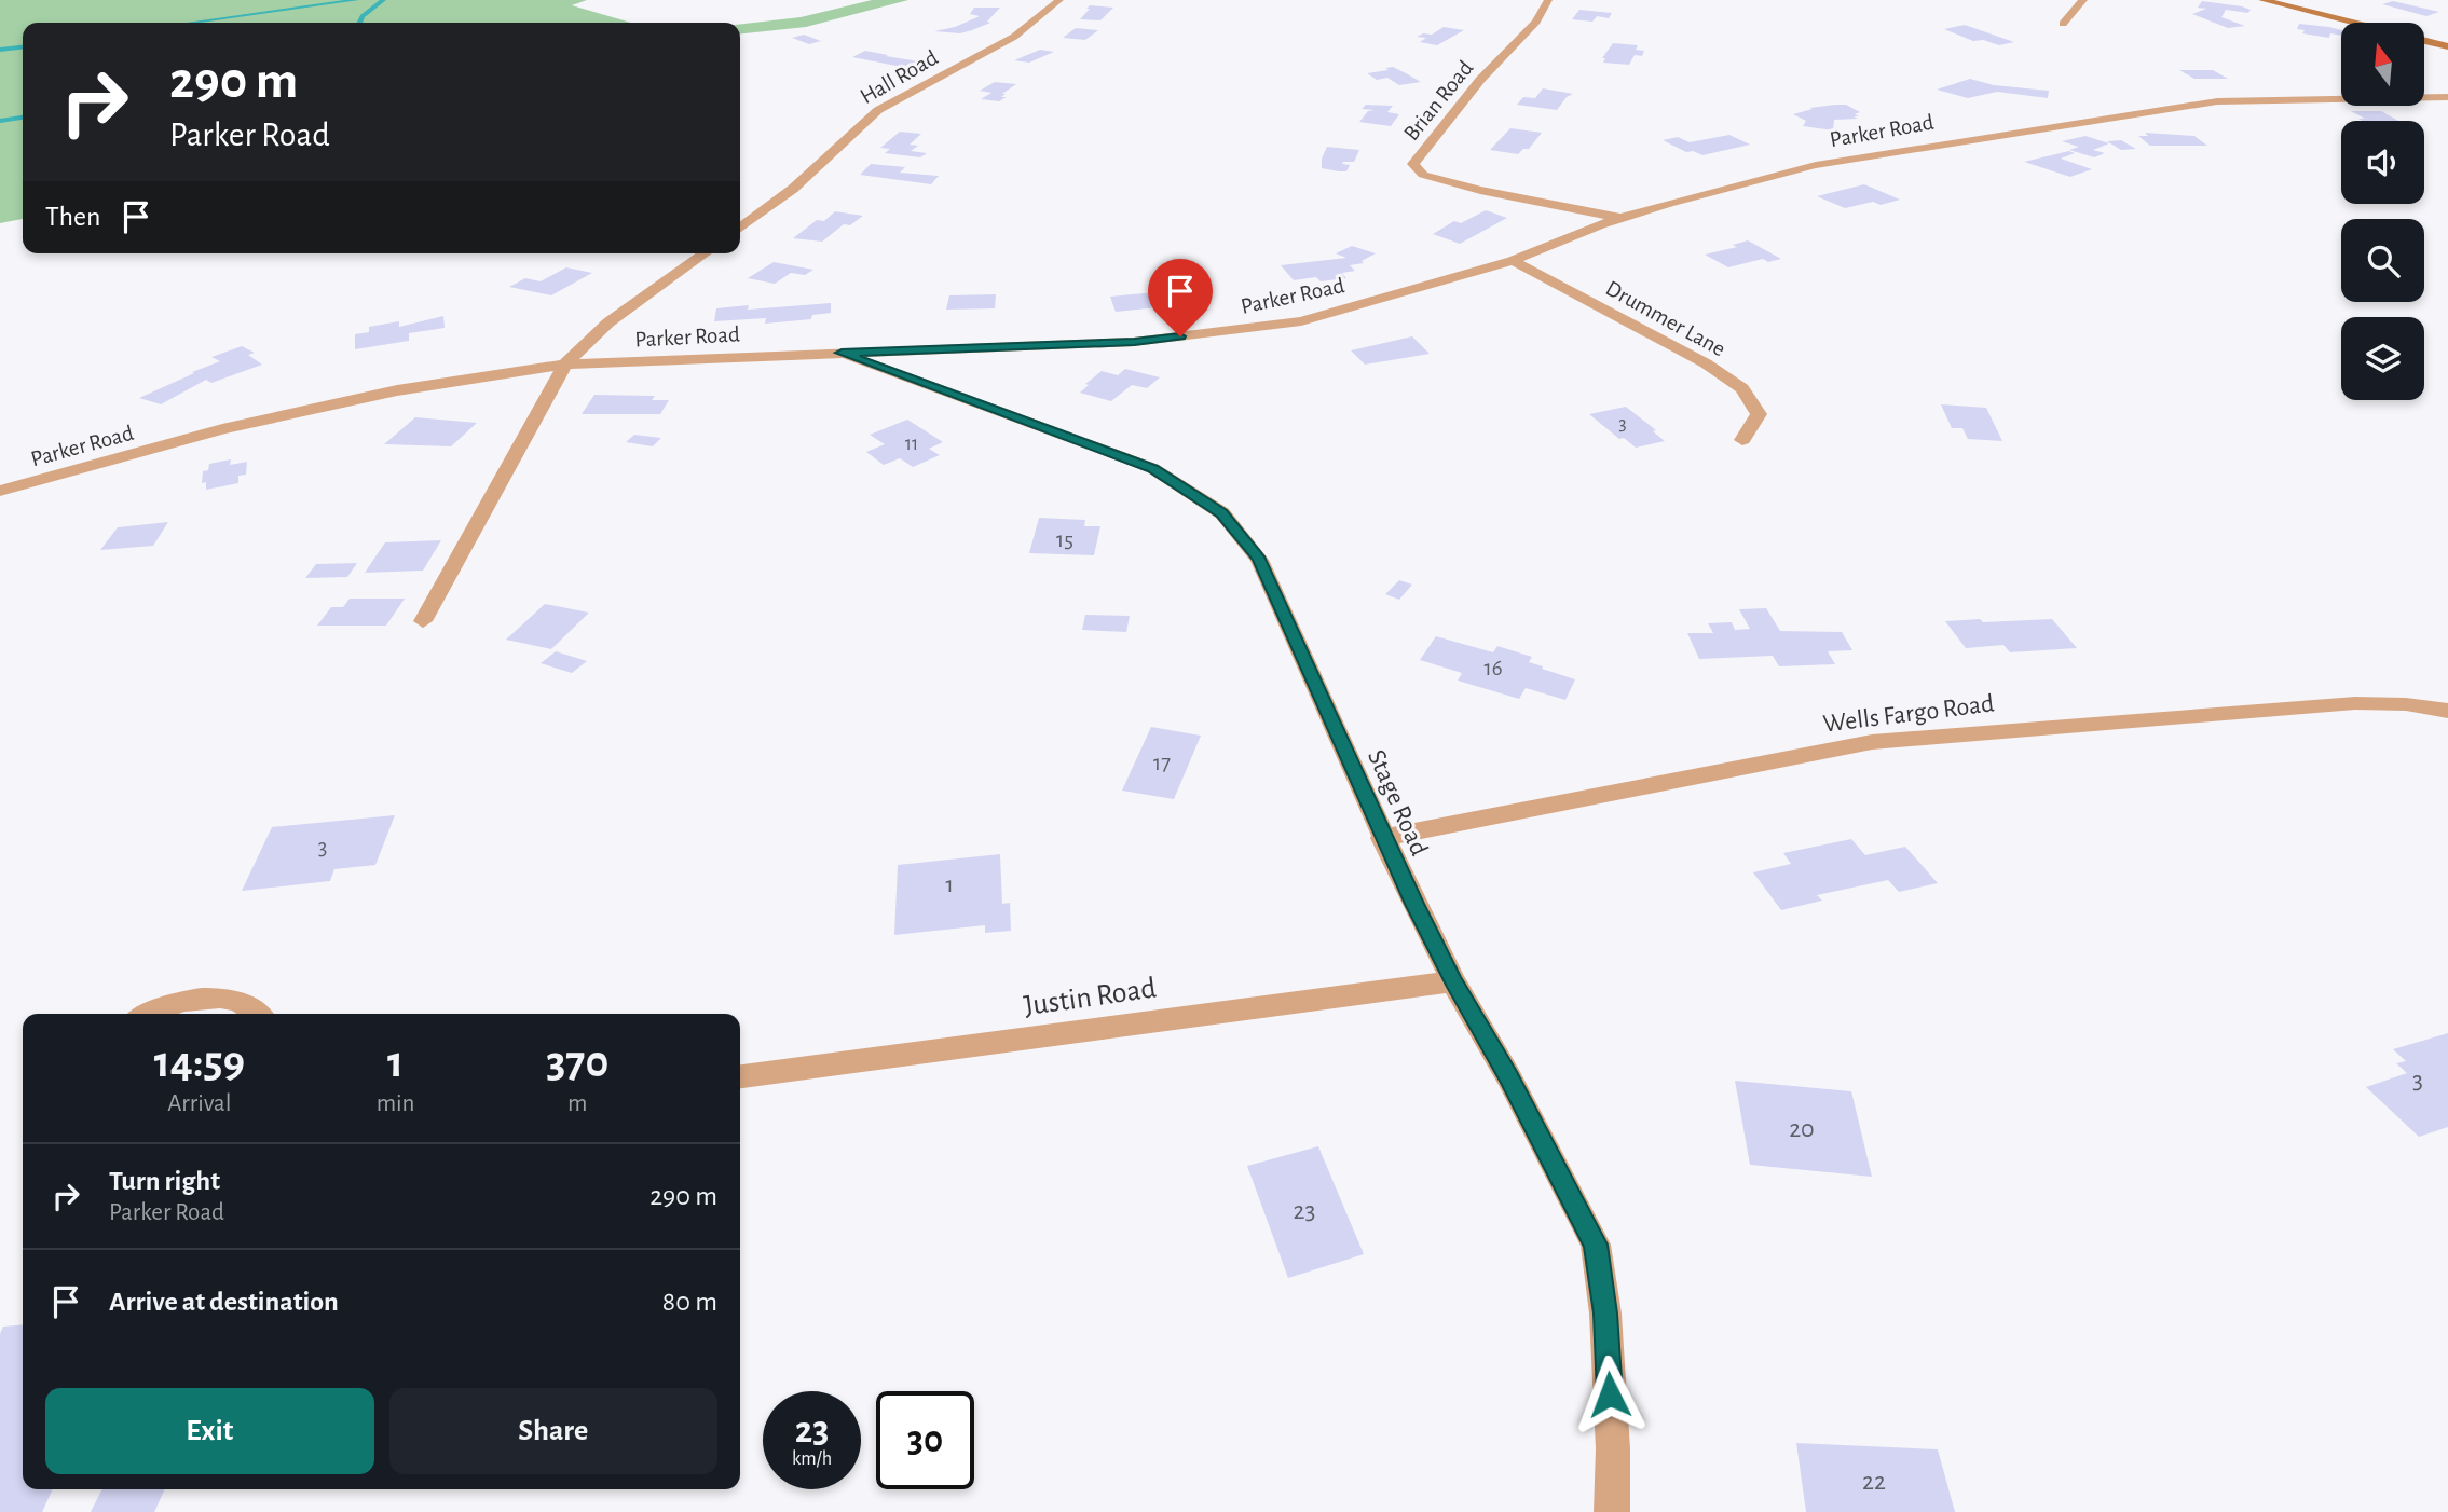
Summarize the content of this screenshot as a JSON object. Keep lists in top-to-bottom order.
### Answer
{
  "streets": {
    "street": [
      "Hall Road",
      "Brian Road",
      "Parker Road",
      "Drummer Lane",
      "Wells Fargo Road",
      "Stage Road",
      "Justin Road"
    ]
  },
  "crossings": [
    ["Brian Road", "Parker Road"],
    ["Parker Road", "Drummer Lane"],
    ["Parker Road", "Stage Road"],
    ["Wells Fargo Road", "Stage Road"],
    ["Stage Road", "Justin Road"]
  ],
  "house_numbers": [
    "3",
    "11",
    "15",
    "16",
    "17",
    "3",
    "1",
    "3",
    "20",
    "23",
    "22"
  ],
  "north": "top",
  "page": {
    "turn": ["290 m", "Parker Road"],
    "then": "Then",
    "eta": [
      "14:59",
      "Arrival",
      "1",
      "min",
      "370",
      "m"
    ],
    "list": [
      {
        "name": "Turn right",
        "note": "Parker Road",
        "value": "290 m"
      },
      {
        "name": "Arrive at destination",
        "value": "80 m"
      }
    ],
    "buttons": ["Exit", "Share"],
    "speed": "23 km/h",
    "limit": "30"
  }
}
